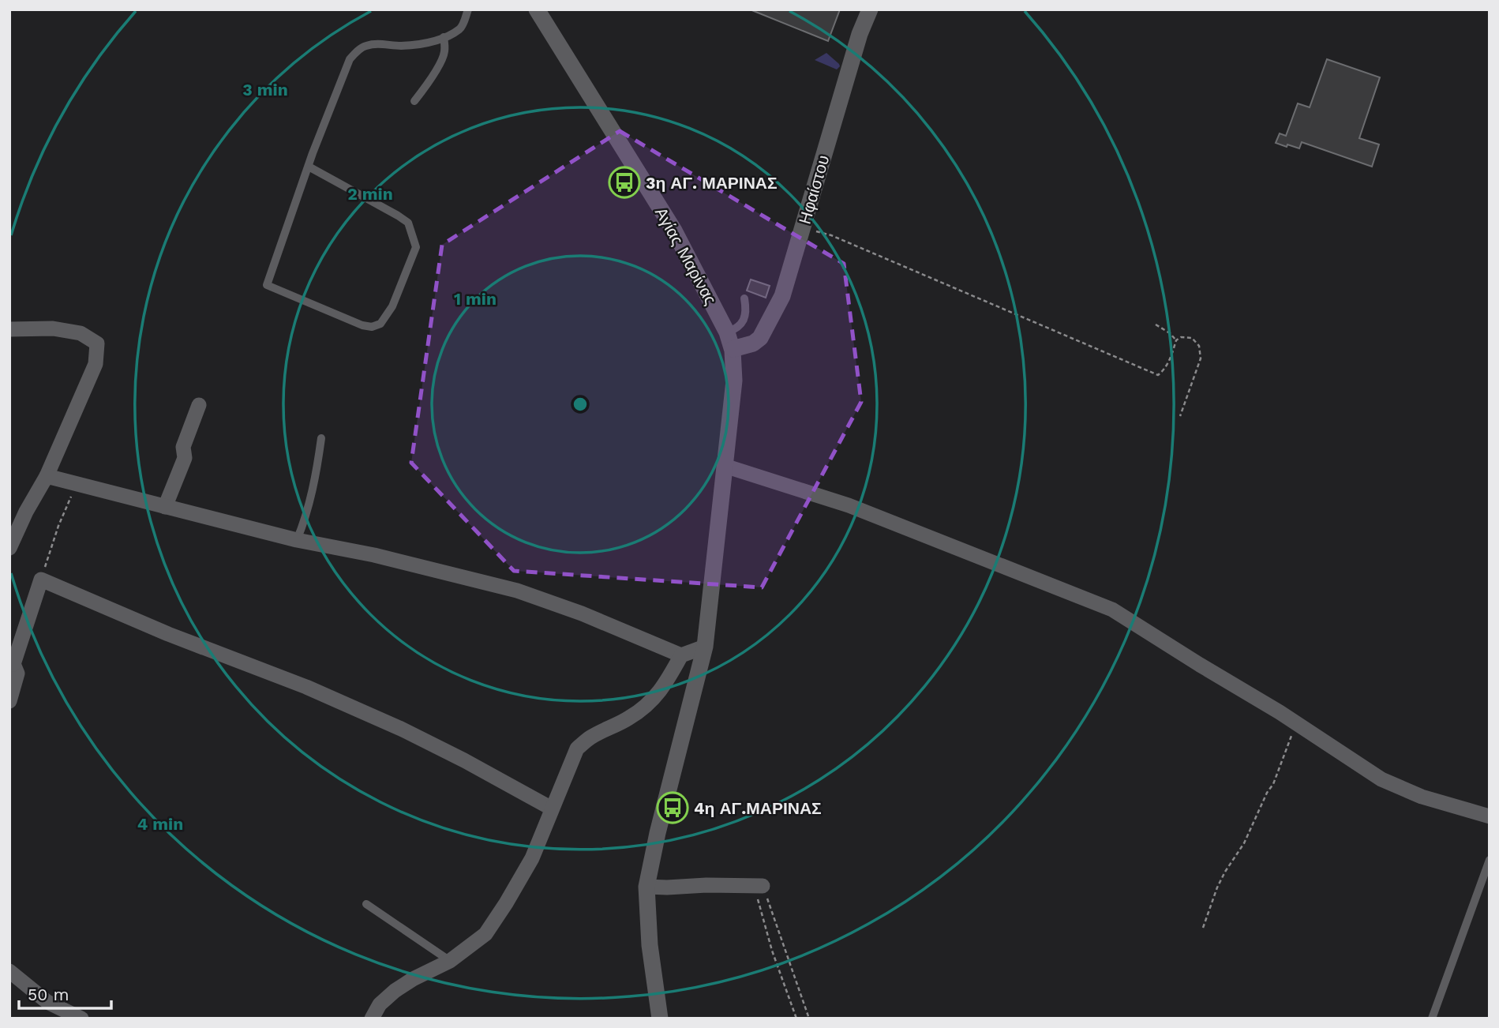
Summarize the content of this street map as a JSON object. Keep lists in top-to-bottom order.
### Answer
{
  "streets": {
    "main road": ["Ηφαίστου", "Αγίας Μαρίνας"]
  },
  "crossings": [
    ["Ηφαίστου", "Αγίας Μαρίνας"]
  ],
  "places": {
    "bus stop": ["3η ΑΓ. ΜΑΡΙΝΑΣ", "4η ΑΓ.ΜΑΡΙΝΑΣ"]
  },
  "scale_bar": "50 m",
  "rings": [
    "3 min",
    "2 min",
    "1 min",
    "4 min"
  ]
}
